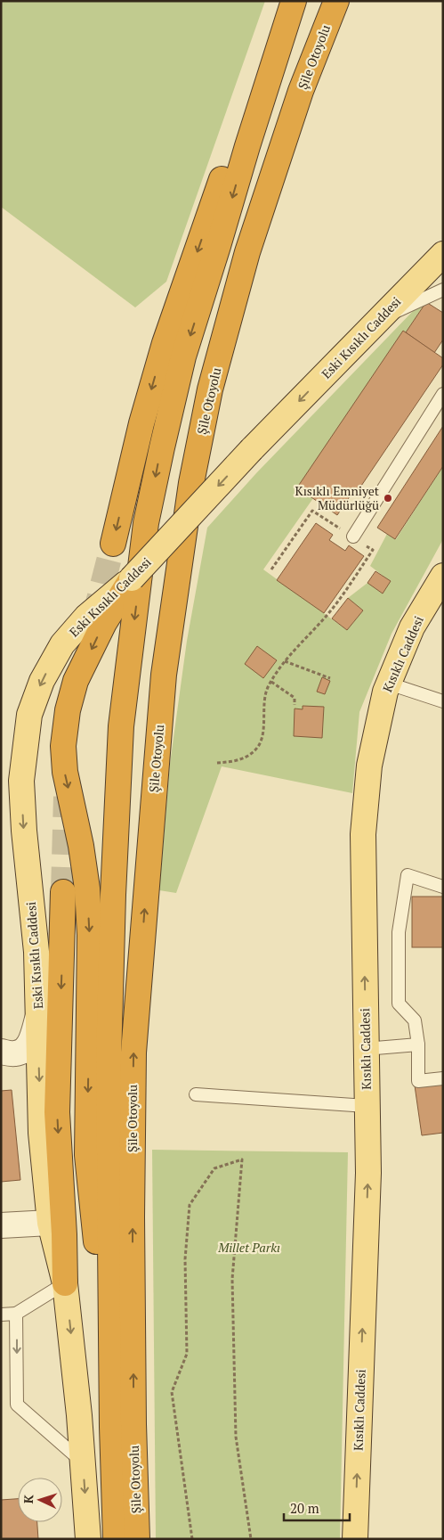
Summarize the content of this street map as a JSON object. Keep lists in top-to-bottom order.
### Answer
{
  "streets": {
    "highway": ["Şile Otoyolu"],
    "main road": ["Eski Kısıklı Caddesi", "Kısıklı Caddesi"]
  },
  "one_way": ["Eski Kısıklı Caddesi", "Kısıklı Caddesi"],
  "parks": ["Millet Parkı"],
  "places": ["Kısıklı Emniyet Müdürlüğü"],
  "scale_bar": "20 m",
  "north": "left"
}
